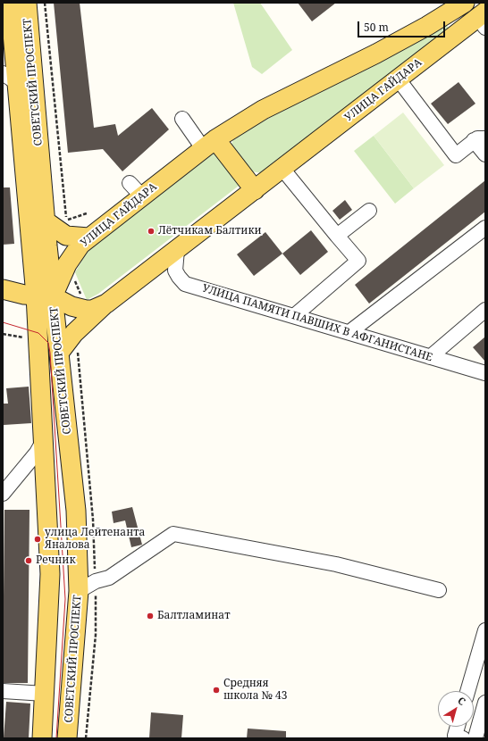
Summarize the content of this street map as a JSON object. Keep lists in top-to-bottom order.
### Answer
{
  "streets": {
    "main road": ["СОВЕТСКИЙ ПРОСПЕКТ", "УЛИЦА ГАЙДАРА"],
    "street": ["УЛИЦА ПАМЯТИ ПАВШИХ В АФГАНИСТАНЕ"]
  },
  "crossings": [
    ["СОВЕТСКИЙ ПРОСПЕКТ", "УЛИЦА ГАЙДАРА"],
    ["УЛИЦА ГАЙДАРА", "УЛИЦА ПАМЯТИ ПАВШИХ В АФГАНИСТАНЕ"]
  ],
  "places": [
    "Лётчикам Балтики",
    "улица Лейтенанта Яналова",
    "Речник",
    "Балтламинат",
    "Средняя школа № 43"
  ],
  "scale_bar": "50 m",
  "north": "top right"
}
